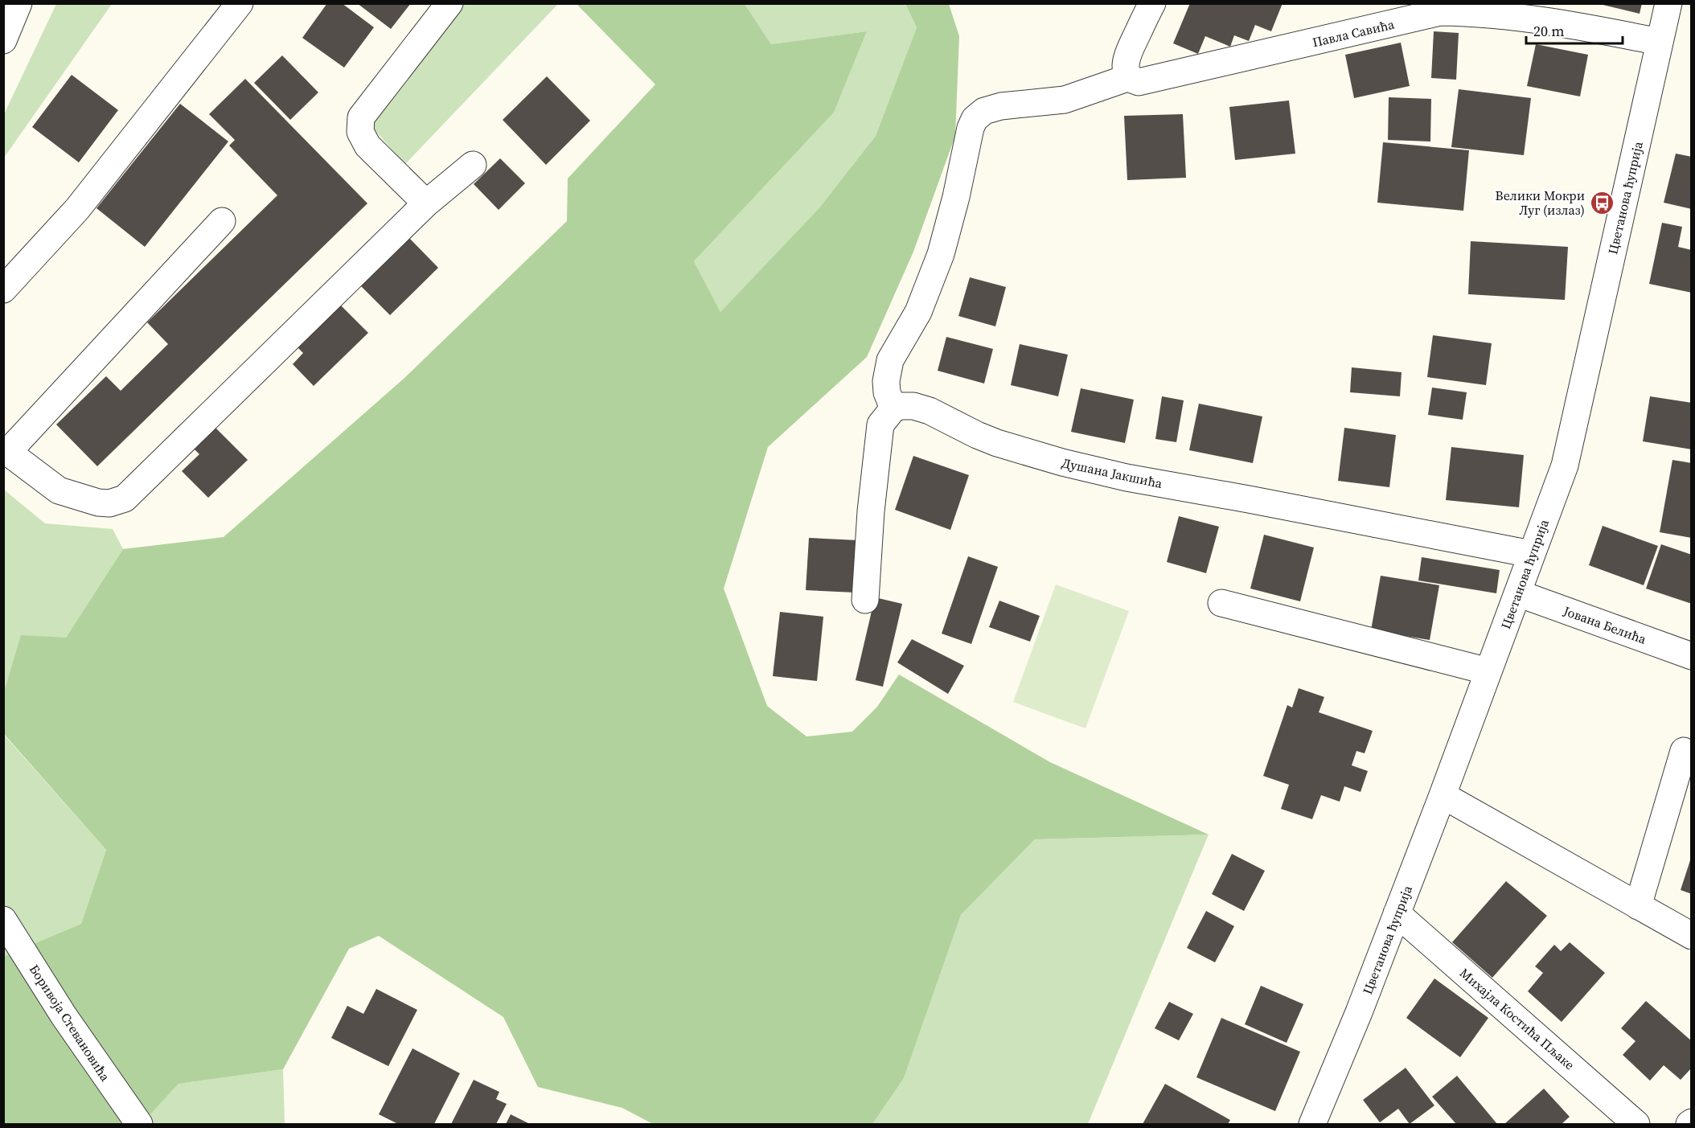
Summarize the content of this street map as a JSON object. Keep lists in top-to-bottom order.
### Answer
{
  "streets": {
    "street": [
      "Павла Савића",
      "Цветанова ћуприја",
      "Душана Јакшића",
      "Јована Белића",
      "Михајла Костића Пљаке",
      "Боривоја Стевановића"
    ]
  },
  "crossings": [
    ["Павла Савића", "Цветанова ћуприја"],
    ["Цветанова ћуприја", "Душана Јакшића"],
    ["Цветанова ћуприја", "Јована Белића"],
    ["Цветанова ћуприја", "Михајла Костића Пљаке"]
  ],
  "places": {
    "bus stop": ["Велики Мокри Луг (излаз)"]
  },
  "scale_bar": "20 m"
}
